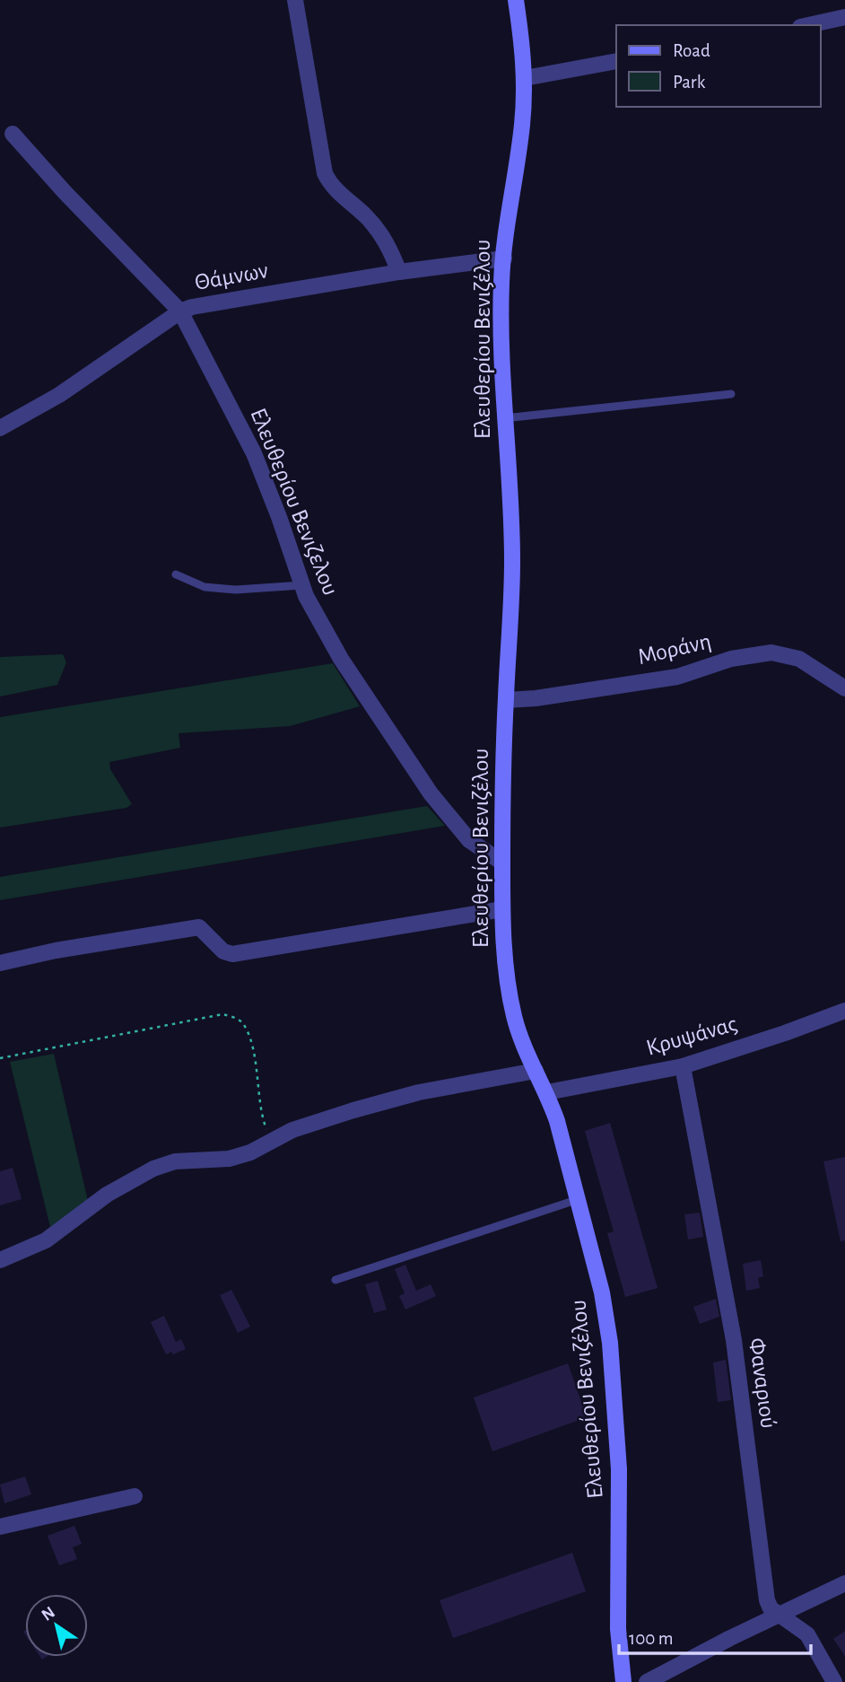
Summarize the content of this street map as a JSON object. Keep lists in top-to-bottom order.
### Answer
{
  "streets": {
    "main road": ["Ελευθερίου Βενιζέλου"],
    "street": [
      "Θάμνων",
      "Ελευθερίου Βενιζελου",
      "Μοράνη",
      "Κρυψάνας",
      "Φαναριού"
    ]
  },
  "crossings": [
    ["Θάμνων", "Ελευθερίου Βενιζέλου"],
    ["Θάμνων", "Ελευθερίου Βενιζελου"],
    ["Ελευθερίου Βενιζέλου", "Ελευθερίου Βενιζελου"],
    ["Ελευθερίου Βενιζέλου", "Μοράνη"],
    ["Ελευθερίου Βενιζέλου", "Κρυψάνας"],
    ["Κρυψάνας", "Φαναριού"]
  ],
  "legend": ["Road", "Park"],
  "scale_bar": "100 m",
  "north": "top left"
}
